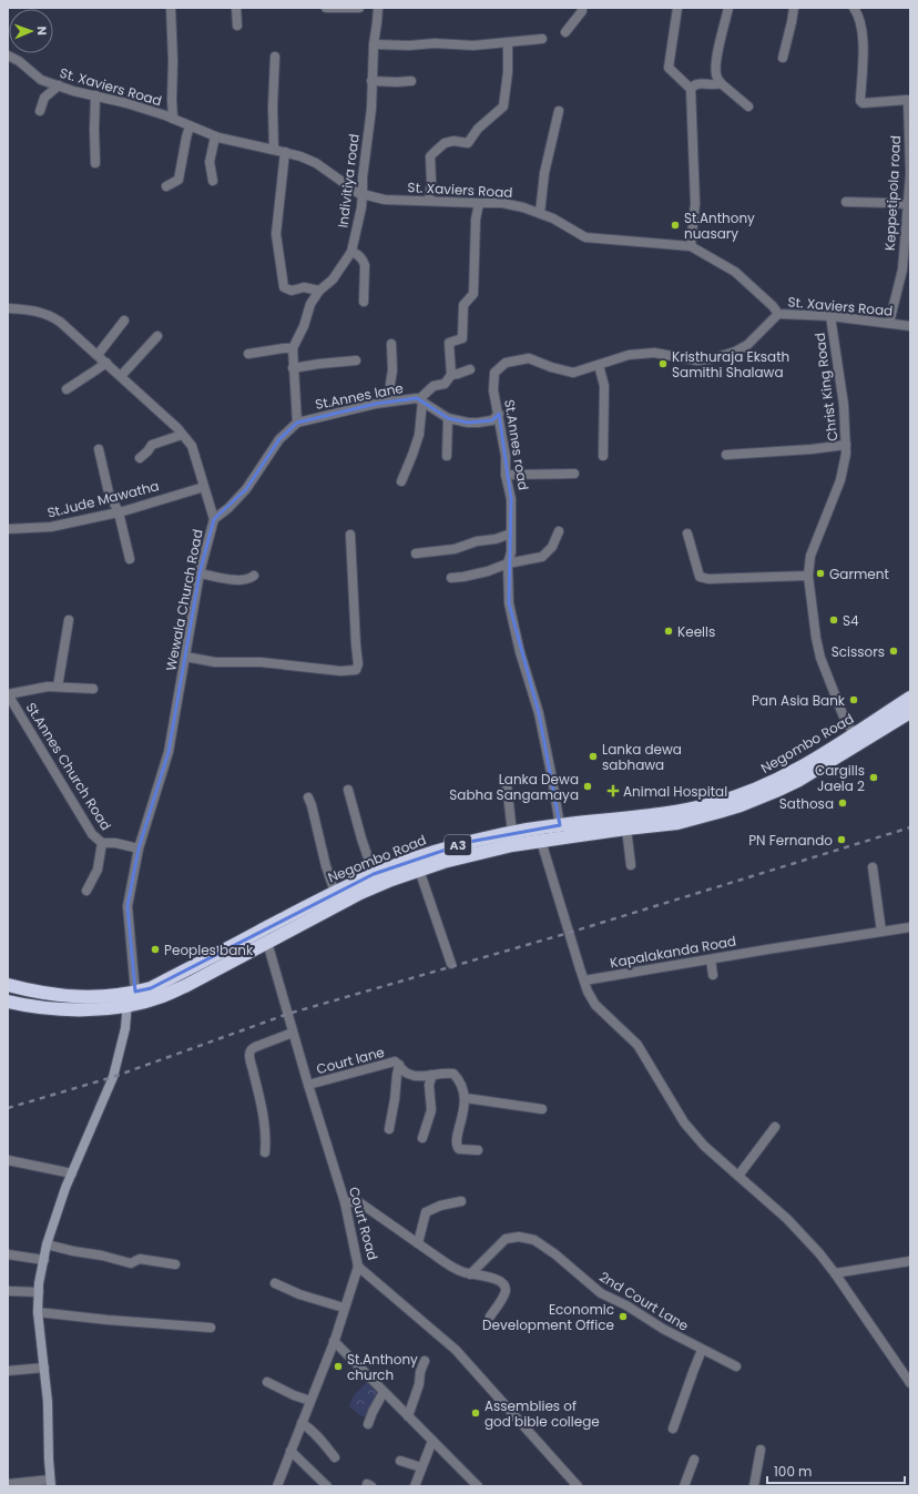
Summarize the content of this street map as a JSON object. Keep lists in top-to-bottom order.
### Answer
{
  "streets": {
    "highway": ["Negombo Road", "A3"],
    "street": [
      "St. Xaviers Road",
      "Indivitiya road",
      "Keppetipola road",
      "Christ King Road",
      "St.Annes lane",
      "St.Annes road",
      "St.Jude Mawatha",
      "Wewala Church Road",
      "St.Annes Church Road",
      "Kapalakanda Road",
      "Court lane",
      "Court Road",
      "2nd Court Lane"
    ]
  },
  "crossings": [
    ["St. Xaviers Road", "Indivitiya road"],
    ["St. Xaviers Road", "Keppetipola road"],
    ["St. Xaviers Road", "Christ King Road"],
    ["St. Xaviers Road", "St.Annes road"],
    ["Indivitiya road", "St.Annes lane"],
    ["Christ King Road", "Negombo Road"],
    ["St.Annes lane", "St.Annes road"],
    ["St.Annes road", "Negombo Road"],
    ["St.Jude Mawatha", "Wewala Church Road"],
    ["Wewala Church Road", "Negombo Road"],
    ["Wewala Church Road", "St.Annes Church Road"],
    ["Negombo Road", "Court Road"],
    ["Court lane", "Court Road"]
  ],
  "places": {
    "other": [
      "St.Anthony nuasary",
      "Kristhuraja Eksath Samithi Shalawa",
      "Garment",
      "S4",
      "Keells",
      "Scissors",
      "Pan Asia Bank",
      "Lanka dewa sabhawa",
      "Cargills Jaela 2",
      "Lanka Dewa Sabha Sangamaya",
      "Sathosa",
      "PN Fernando",
      "Peoples bank",
      "Economic Development Office",
      "St.Anthony church",
      "Assemblies of god bible college"
    ],
    "health": ["Animal Hospital"]
  },
  "scale_bar": "100 m",
  "north": "right"
}
